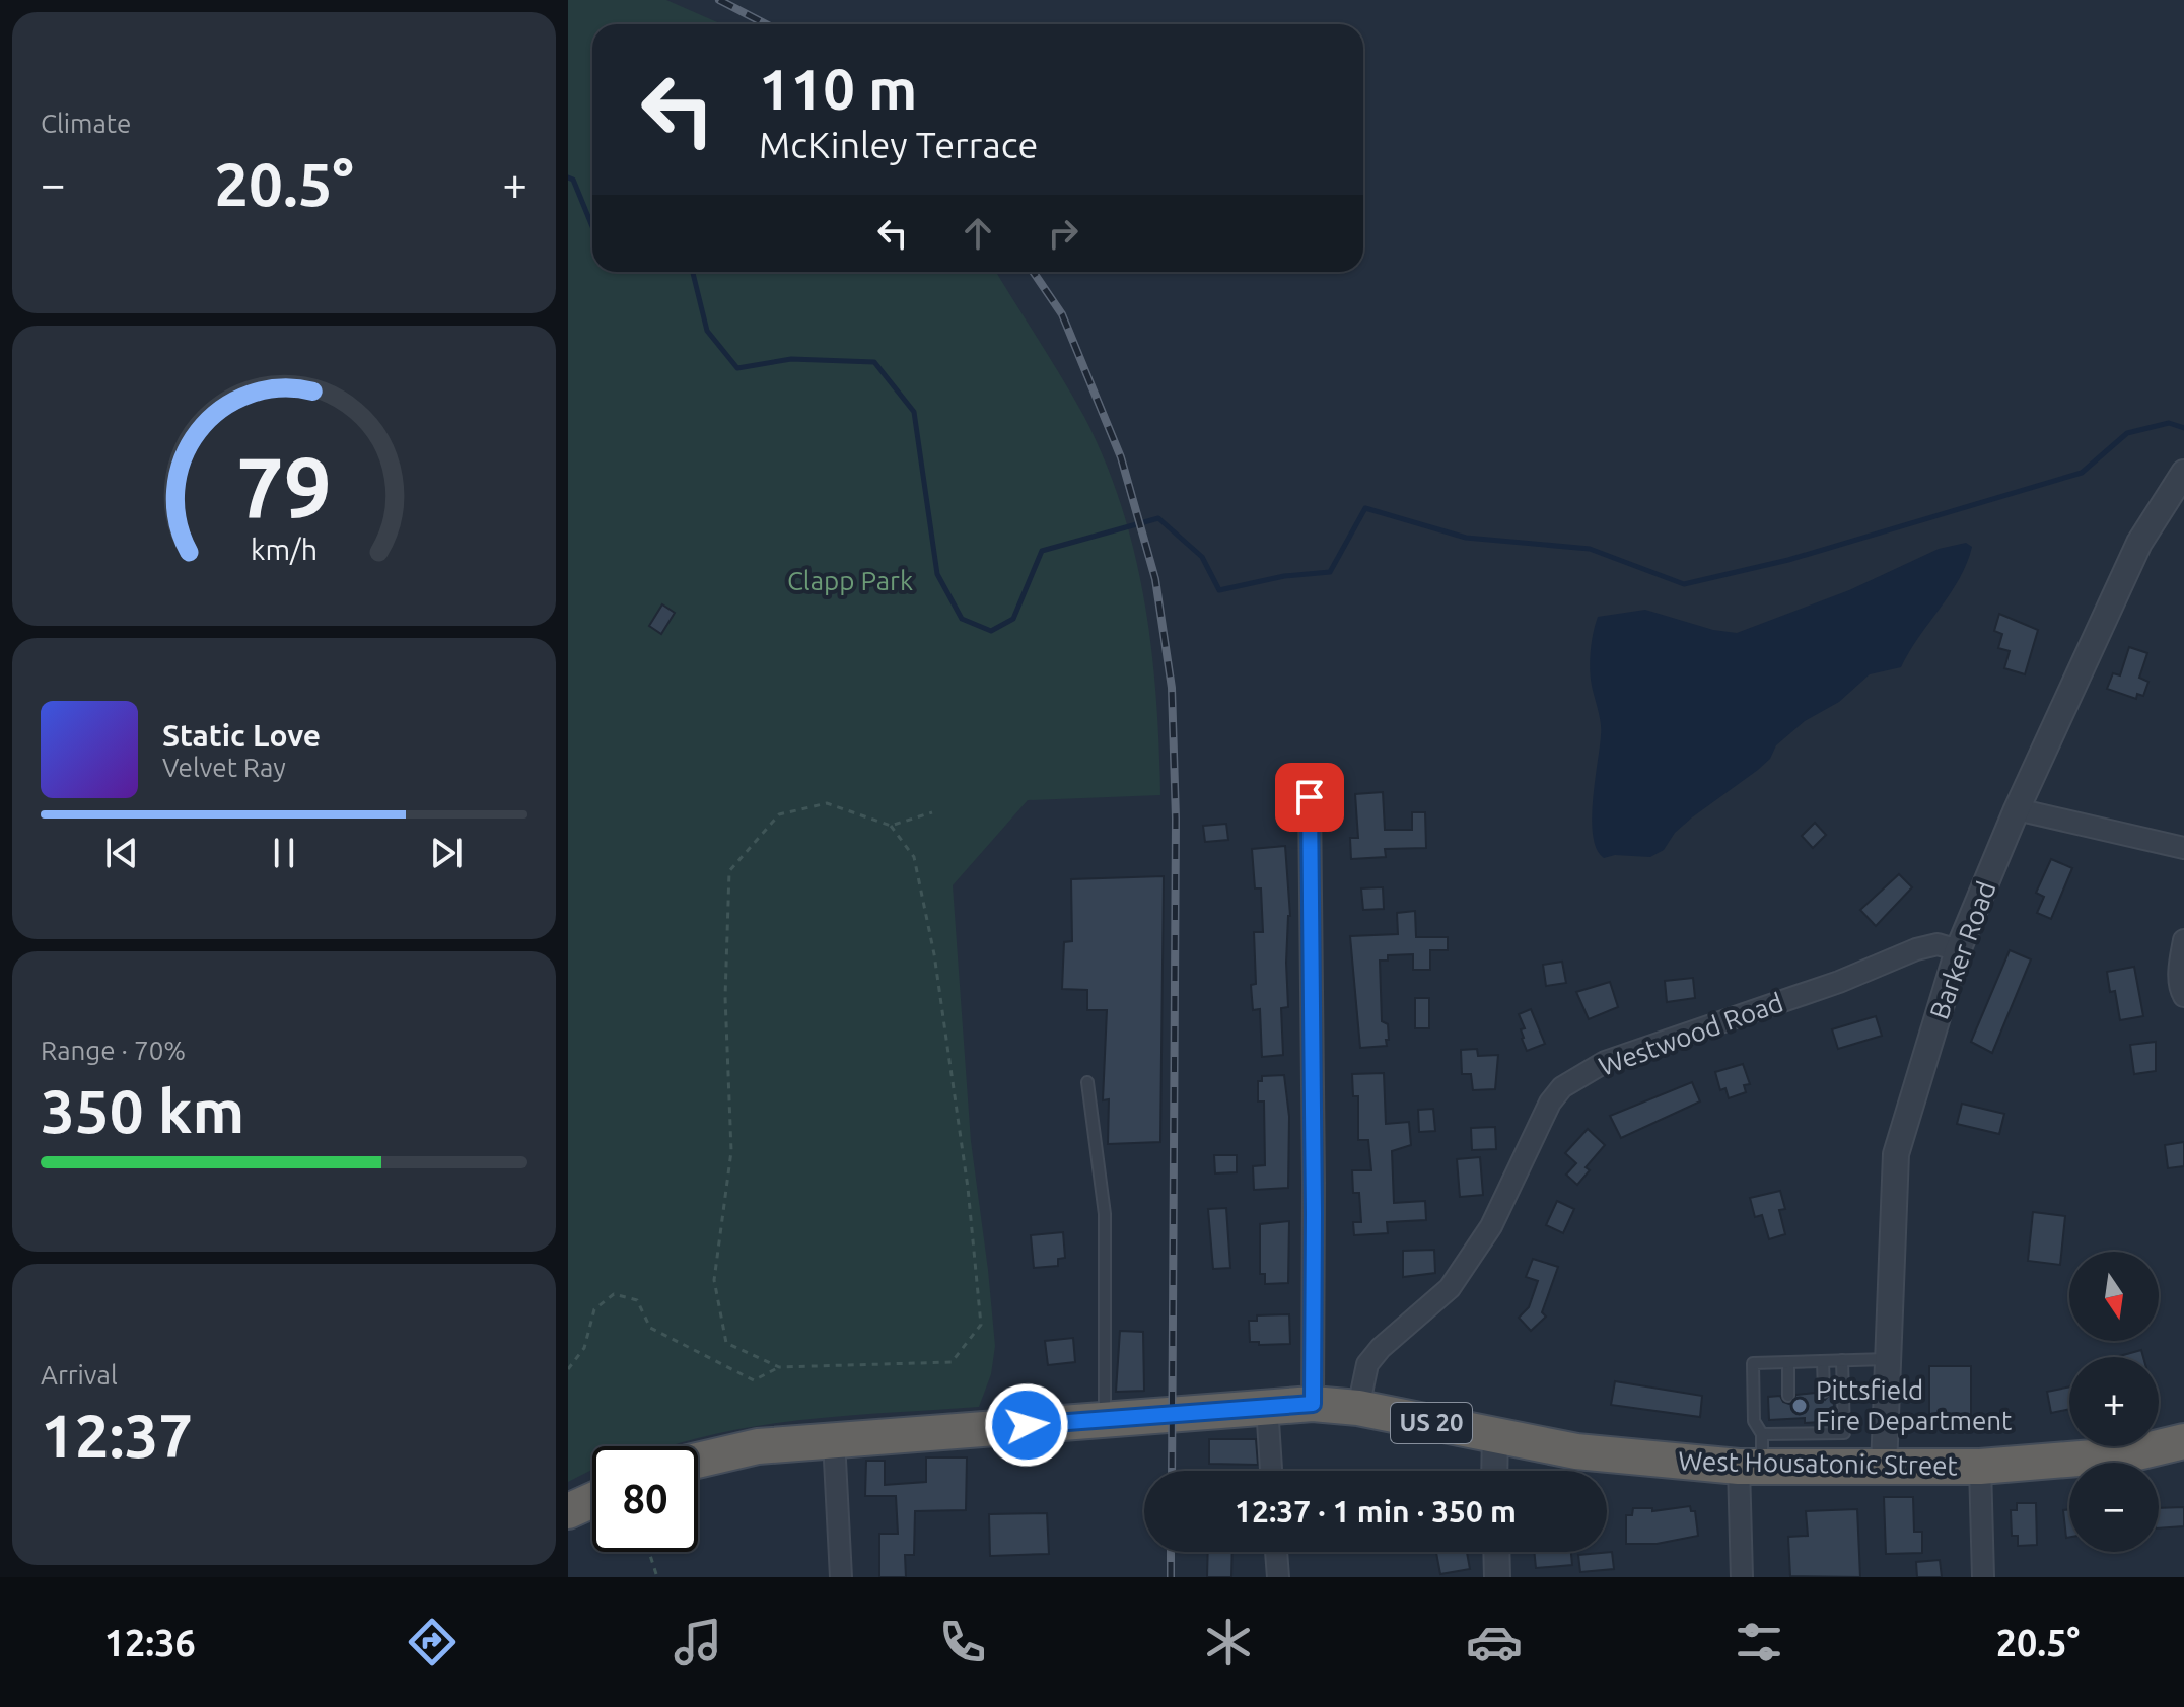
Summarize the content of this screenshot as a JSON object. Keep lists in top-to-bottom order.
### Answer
{
  "streets": {
    "highway": ["US 20", "West Housatonic Street"],
    "street": ["Barker Road", "Westwood Road"]
  },
  "crossings": [
    ["Barker Road", "Westwood Road"],
    ["Barker Road", "West Housatonic Street"],
    ["Westwood Road", "West Housatonic Street"]
  ],
  "parks": ["Clapp Park"],
  "places": ["Pittsfield Fire Department"],
  "north": "bottom",
  "page": {
    "tile": [
      "Climate",
      ["Range · 70%", "350 km"],
      ["Arrival", "12:37"]
    ],
    "turn": ["110 m", "McKinley Terrace"],
    "heat": ["−", "20.5°", "+"],
    "song": ["Static Love", "Velvet Ray"],
    "map_buttons": ["+", "−"],
    "limit": "80",
    "trip": "12:37 · 1 min · 350 m",
    "tabs": ["12:36", "20.5°"],
    "gauge": ["79", "km/h"]
  }
}
